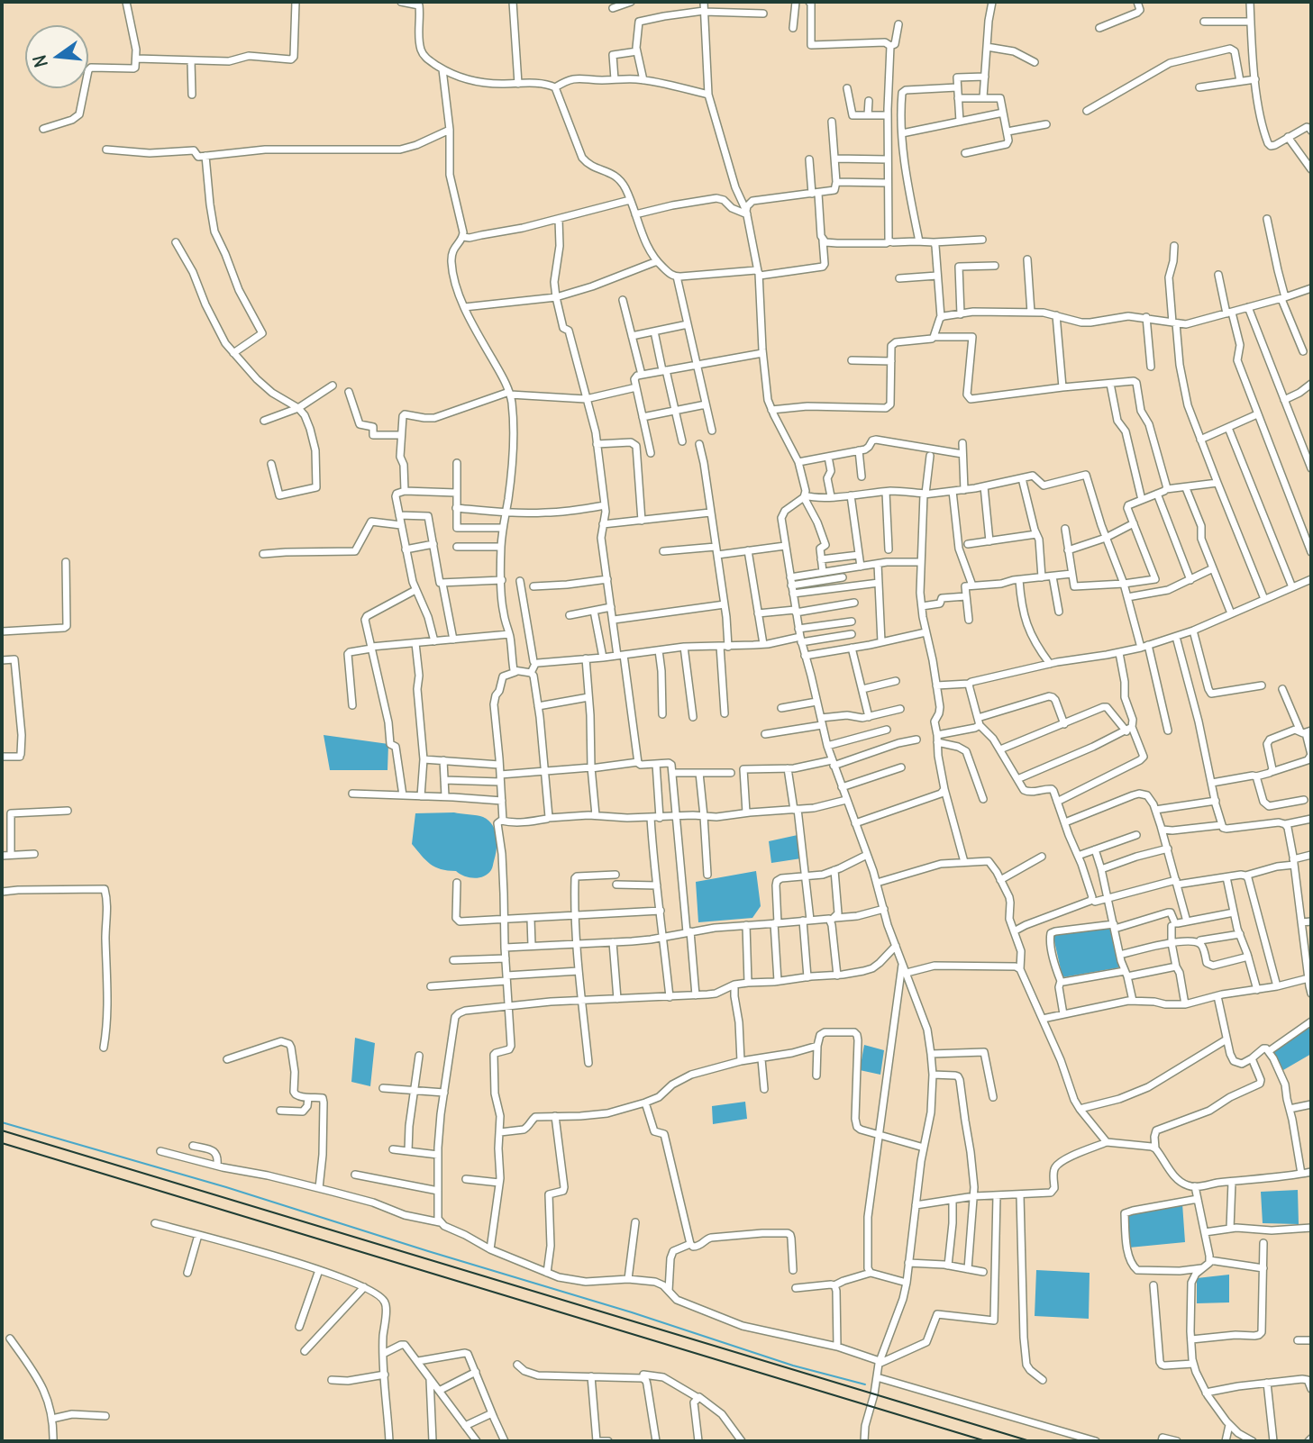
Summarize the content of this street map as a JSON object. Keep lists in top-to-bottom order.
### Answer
{
  "north": "left"
}
